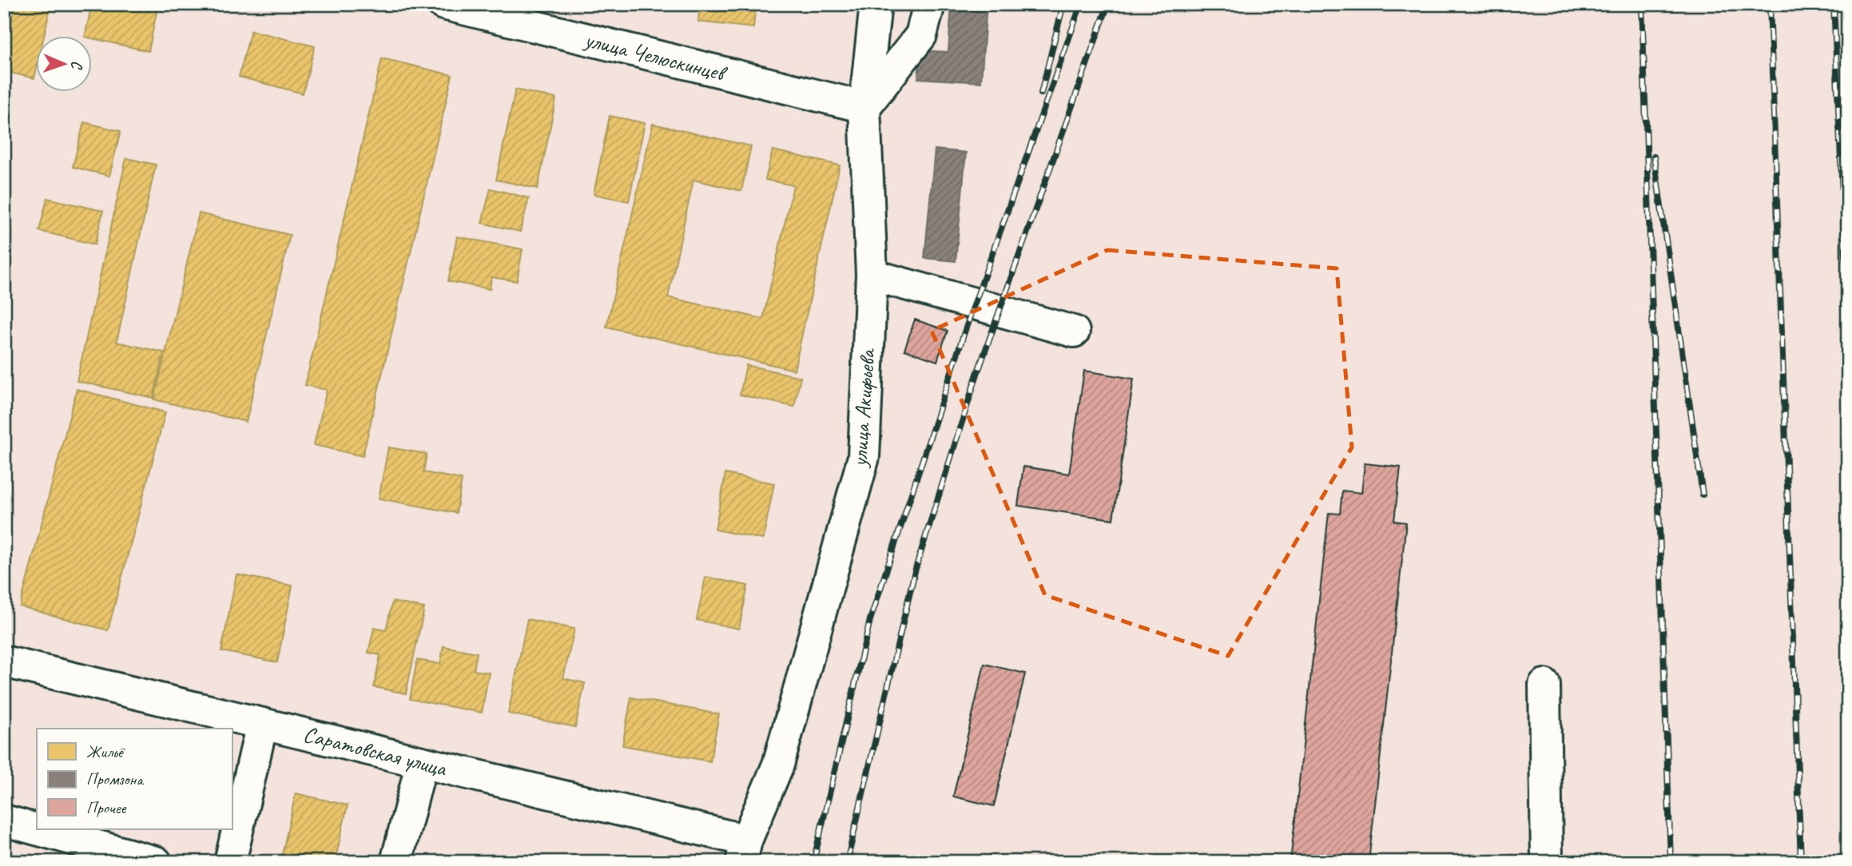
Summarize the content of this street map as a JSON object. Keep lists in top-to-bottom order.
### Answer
{
  "streets": {
    "street": ["улица Челюскинцев", "улица Акифьева", "Саратовская улица"]
  },
  "crossings": [
    ["улица Челюскинцев", "улица Акифьева"],
    ["улица Акифьева", "Саратовская улица"]
  ],
  "legend": ["Жильё", "Промзона", "Прочее"],
  "north": "right"
}
